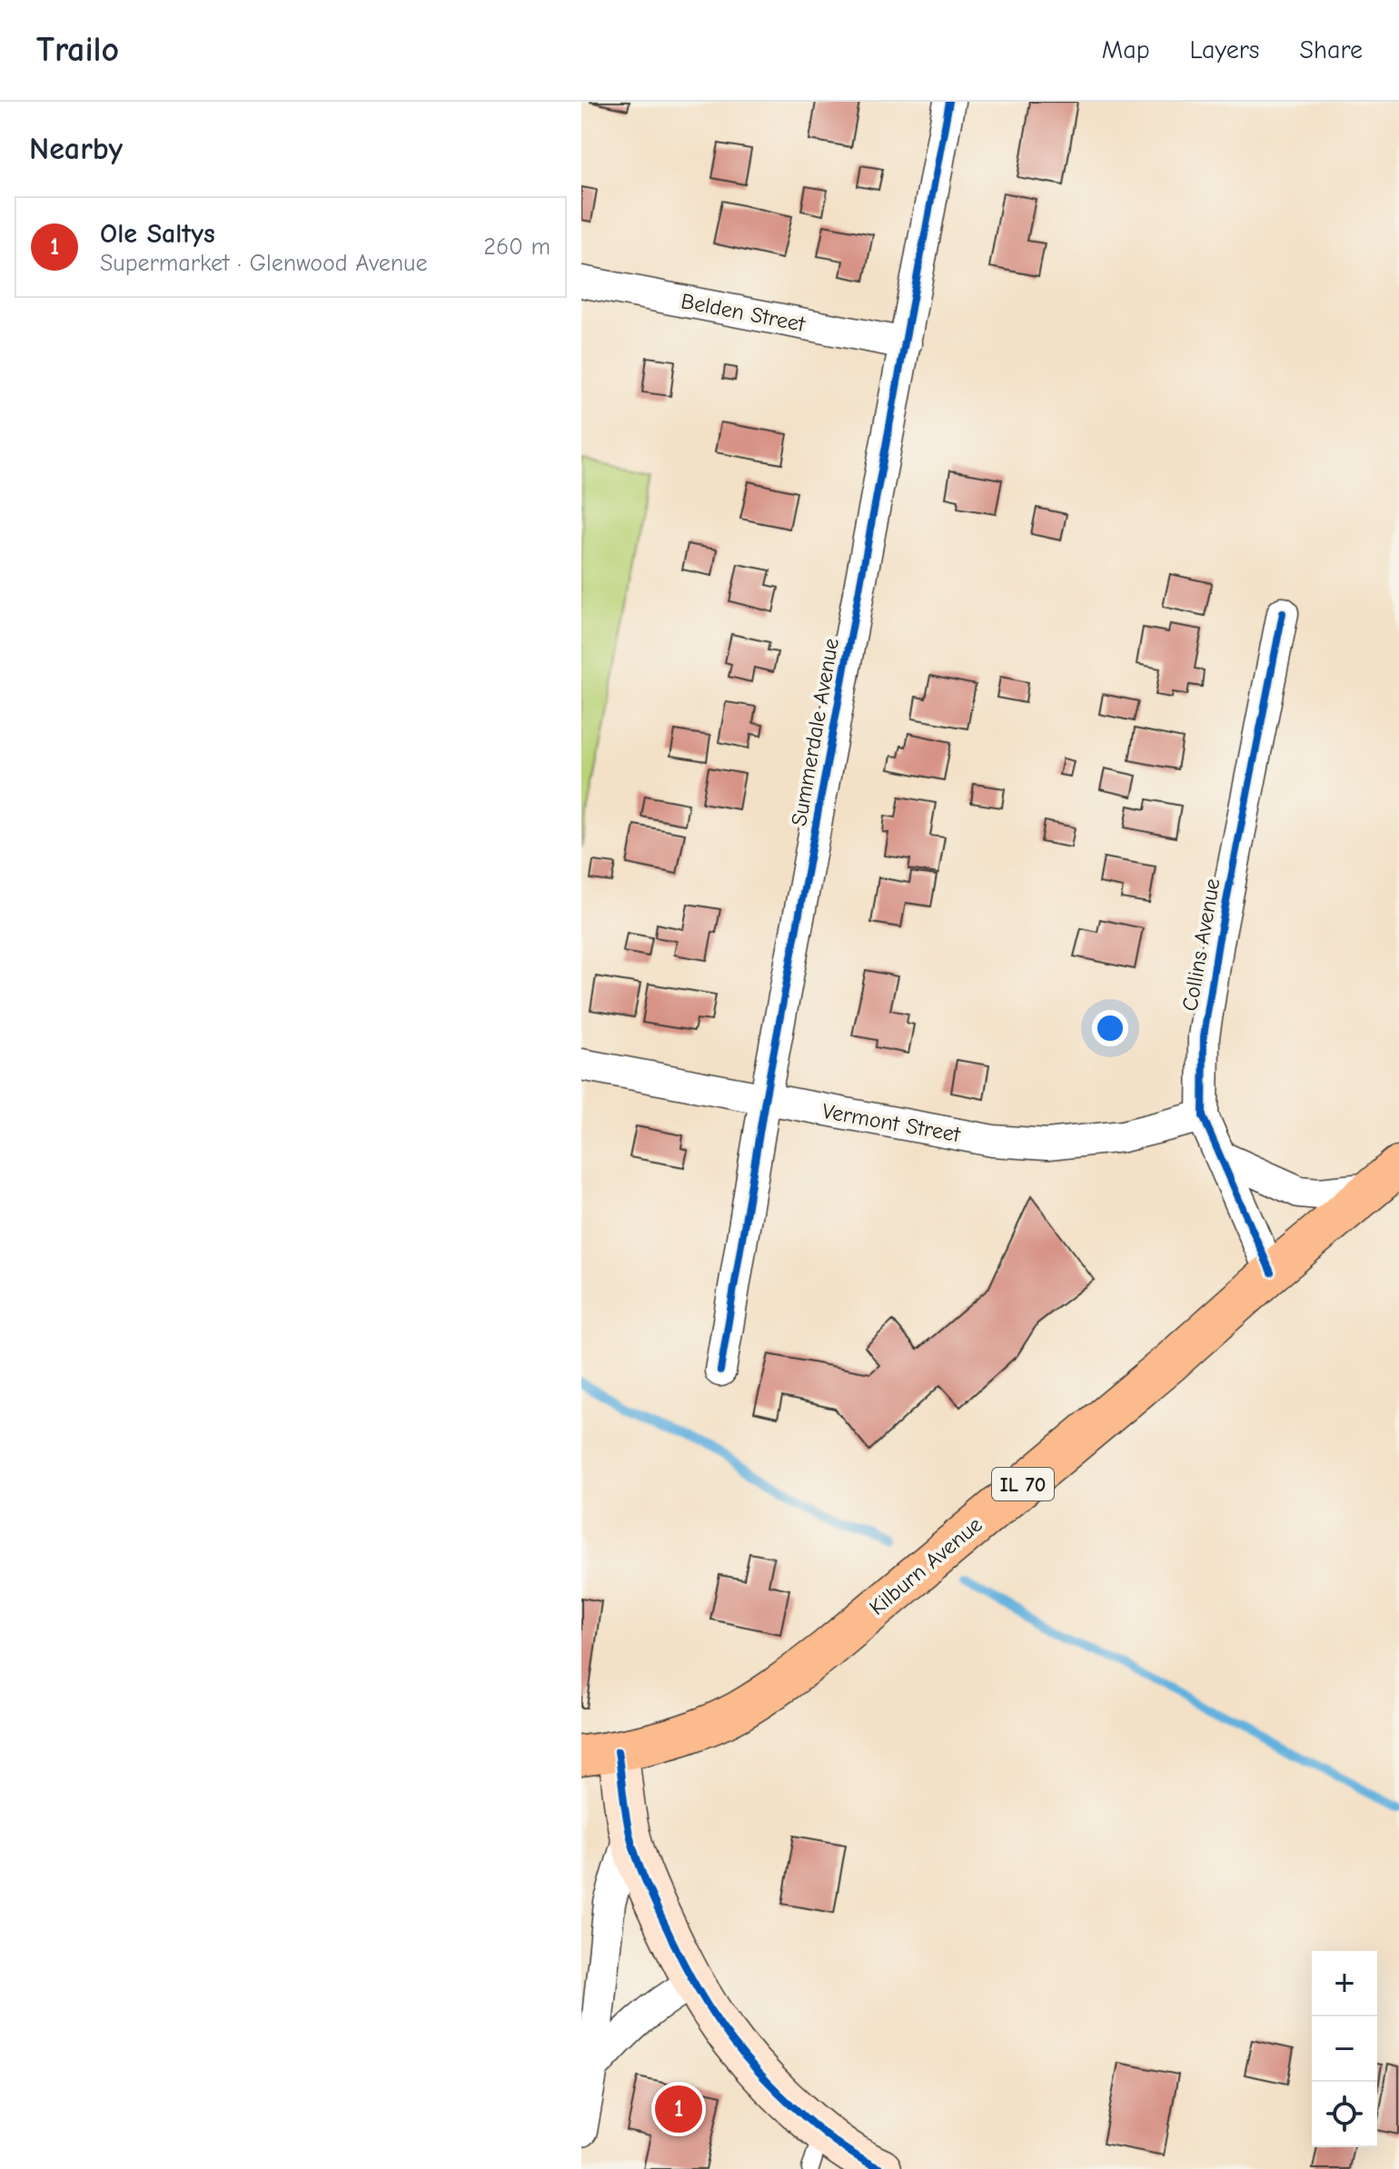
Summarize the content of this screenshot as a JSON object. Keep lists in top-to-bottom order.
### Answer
{
  "streets": {
    "main road": ["IL 70", "Kilburn Avenue"],
    "street": [
      "Belden Street",
      "Summerdale Avenue",
      "Collins Avenue",
      "Vermont Street"
    ]
  },
  "crossings": [
    ["Belden Street", "Summerdale Avenue"],
    ["Summerdale Avenue", "Vermont Street"],
    ["Collins Avenue", "Vermont Street"],
    ["Collins Avenue", "Kilburn Avenue"]
  ],
  "page": {
    "header": "Trailo",
    "nav": ["Map", "Layers", "Share"],
    "heading": "Nearby",
    "list": [
      {
        "mark": "1",
        "name": "Ole Saltys",
        "note": "Supermarket · Glenwood Avenue",
        "value": "260 m"
      }
    ],
    "map_buttons": ["+", "−"],
    "pins": "1"
  }
}
